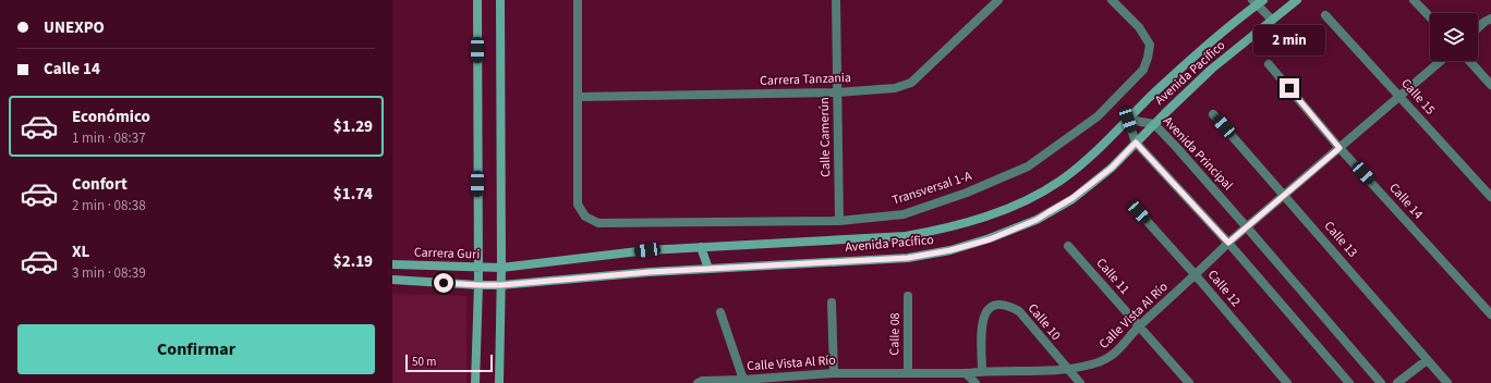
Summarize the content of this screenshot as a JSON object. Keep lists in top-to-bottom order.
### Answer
{
  "streets": {
    "street": [
      "Avenida Pacífico",
      "Carrera Tanzania",
      "Calle 15",
      "Calle Camerún",
      "Avenida Principal",
      "Transversal 1-A",
      "Calle 14",
      "Calle 13",
      "Carrera Guri",
      "Calle 11",
      "Calle 12",
      "Calle Vista Al Río",
      "Calle 10",
      "Calle 08"
    ]
  },
  "crossings": [
    ["Avenida Pacífico", "Avenida Principal"],
    ["Avenida Pacífico", "Carrera Guri"],
    ["Carrera Tanzania", "Calle Camerún"],
    ["Carrera Tanzania", "Transversal 1-A"],
    ["Calle 15", "Calle Vista Al Río"],
    ["Calle Camerún", "Transversal 1-A"],
    ["Avenida Principal", "Calle Vista Al Río"],
    ["Calle 14", "Calle Vista Al Río"],
    ["Calle 13", "Calle Vista Al Río"],
    ["Calle 11", "Calle Vista Al Río"],
    ["Calle 12", "Calle Vista Al Río"],
    ["Calle Vista Al Río", "Calle 10"],
    ["Calle Vista Al Río", "Calle 08"]
  ],
  "scale_bar": "50 m",
  "page": {
    "banner": ["UNEXPO", "Calle 14"],
    "bubble": "2 min",
    "list": [
      {
        "name": "Económico",
        "note": "1 min · 08:37",
        "value": "$1.29"
      },
      {
        "name": "Confort",
        "note": "2 min · 08:38",
        "value": "$1.74"
      },
      {
        "name": "XL",
        "note": "3 min · 08:39",
        "value": "$2.19"
      }
    ],
    "buttons": "Confirmar",
    "scale": "50 m"
  }
}
